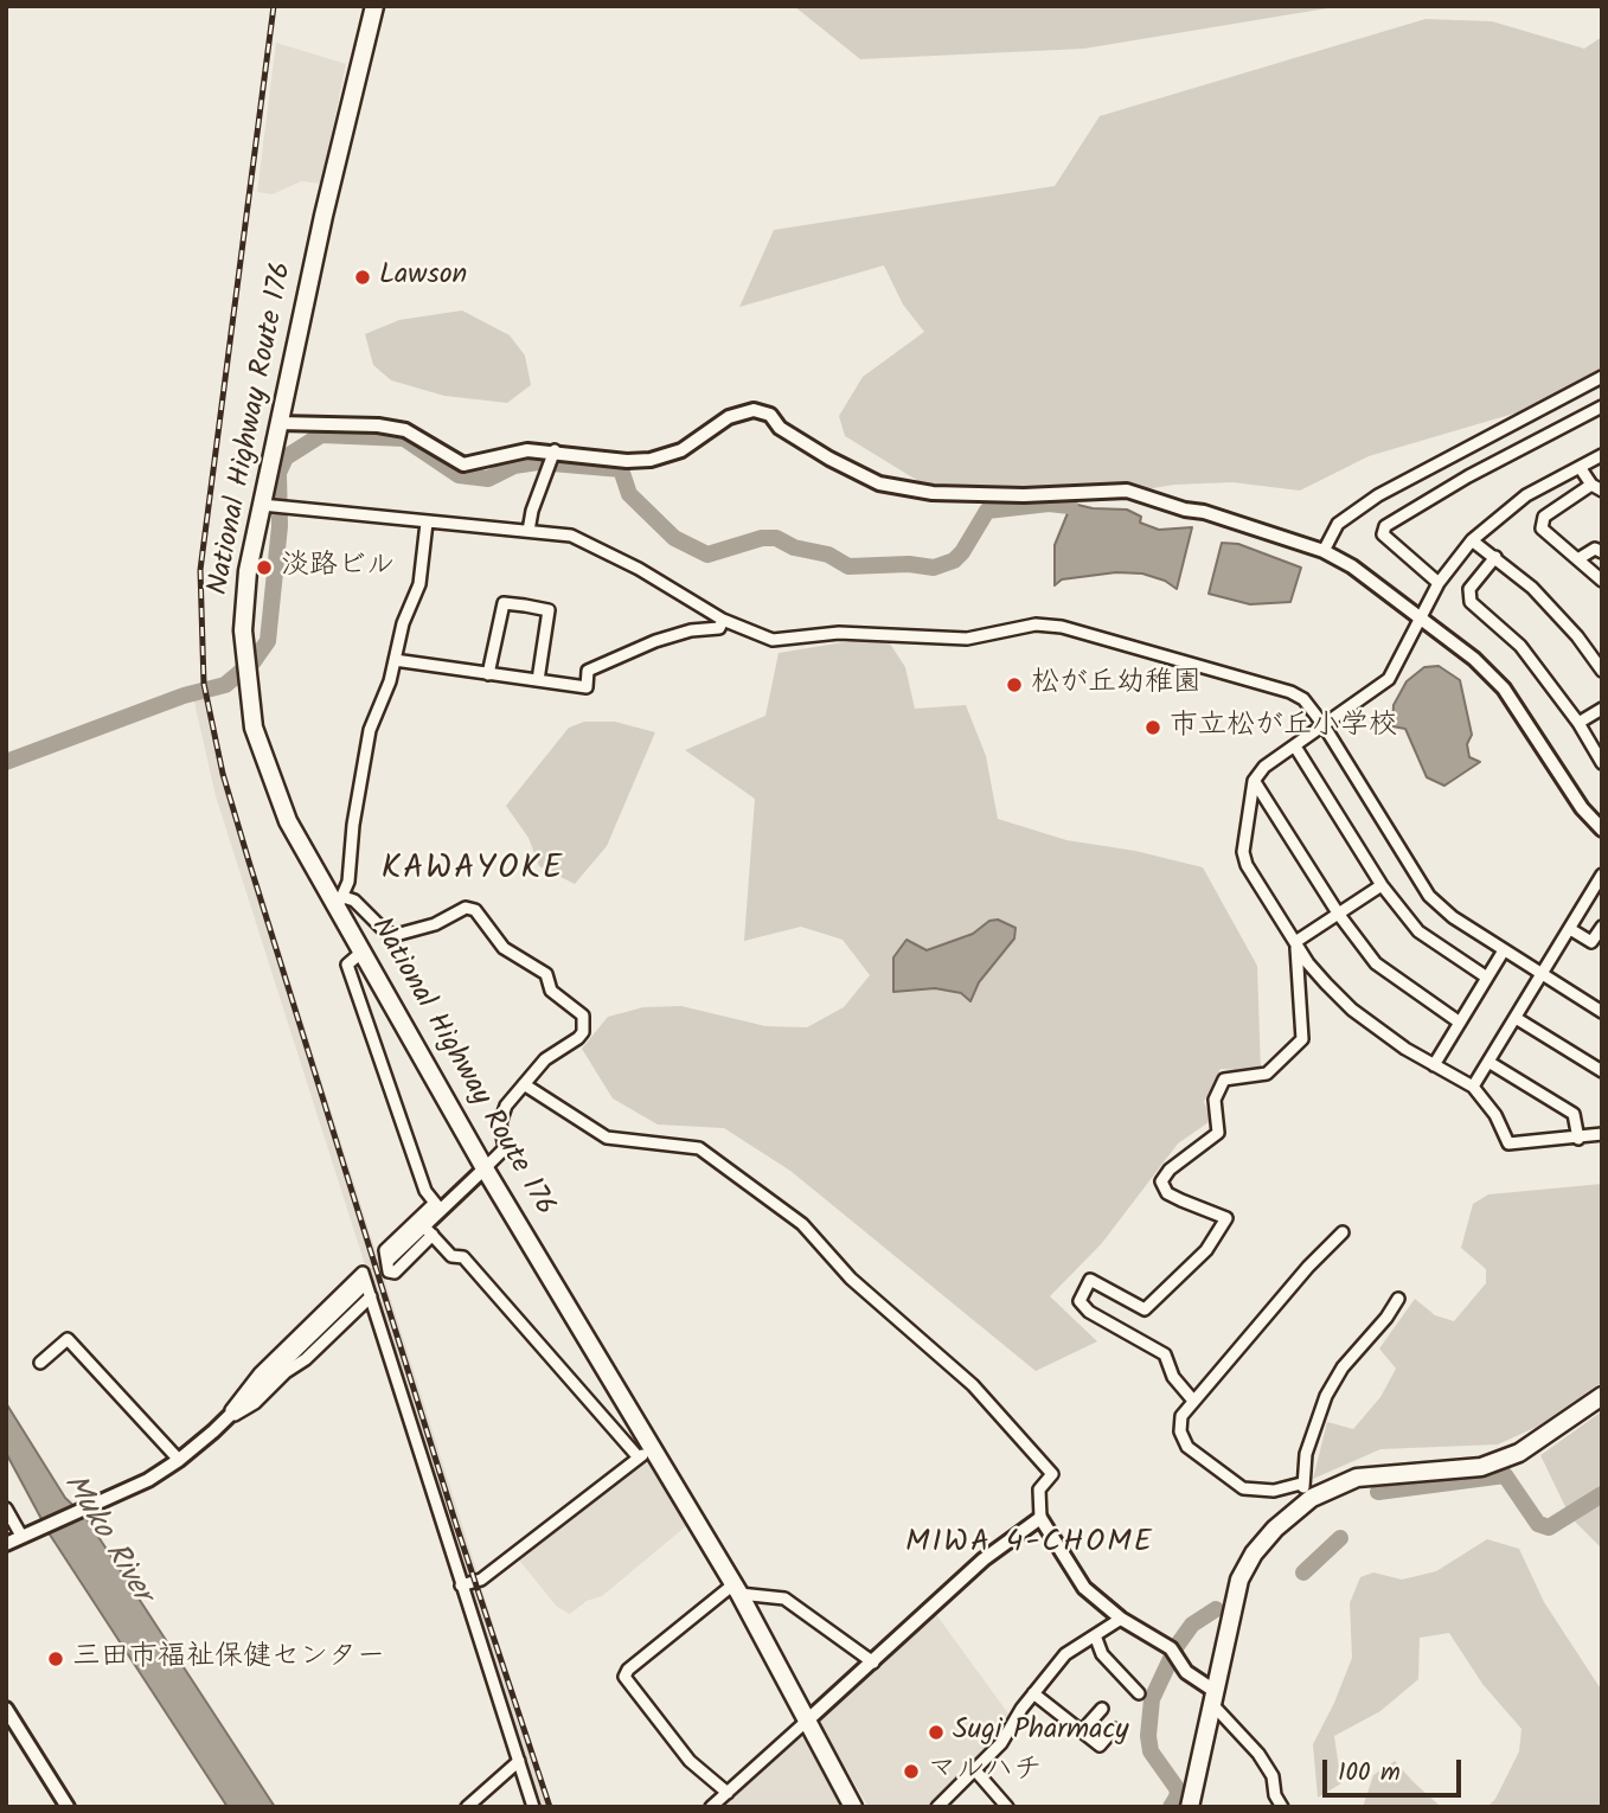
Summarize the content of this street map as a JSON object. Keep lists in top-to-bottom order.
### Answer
{
  "streets": {
    "main road": ["National Highway Route 176"]
  },
  "districts": ["KAWAYOKE", "MIWA 4-CHOME"],
  "water": ["Muko River"],
  "places": [
    "Lawson",
    "淡路ビル",
    "松が丘幼稚園",
    "市立松が丘小学校",
    "三田市福祉保健センター",
    "Sugi Pharmacy",
    "マルハチ"
  ],
  "scale_bar": "100 m"
}
